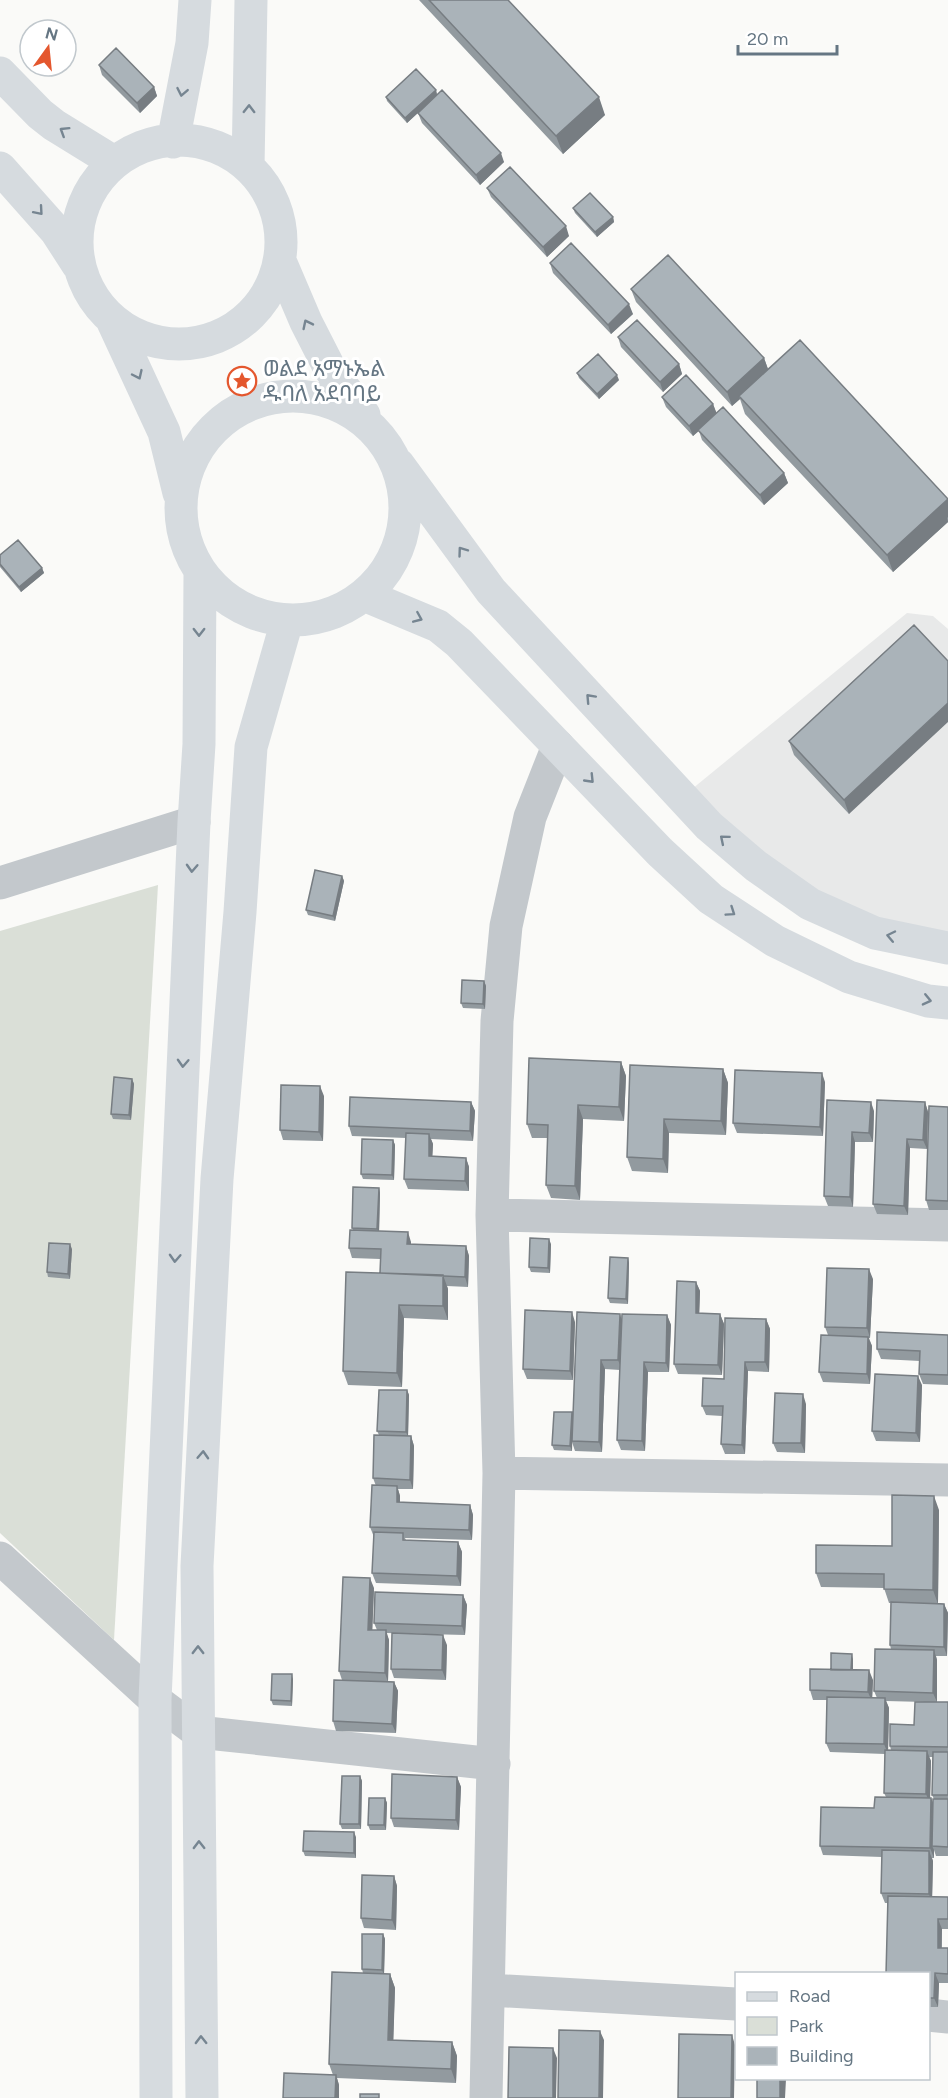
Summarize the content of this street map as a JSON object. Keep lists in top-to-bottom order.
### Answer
{
  "places": {
    "place": ["ወልደ አማኑኤል ዱባለ አደባባይ"]
  },
  "legend": ["Road", "Park", "Building"],
  "scale_bar": "20 m",
  "north": "top"
}
